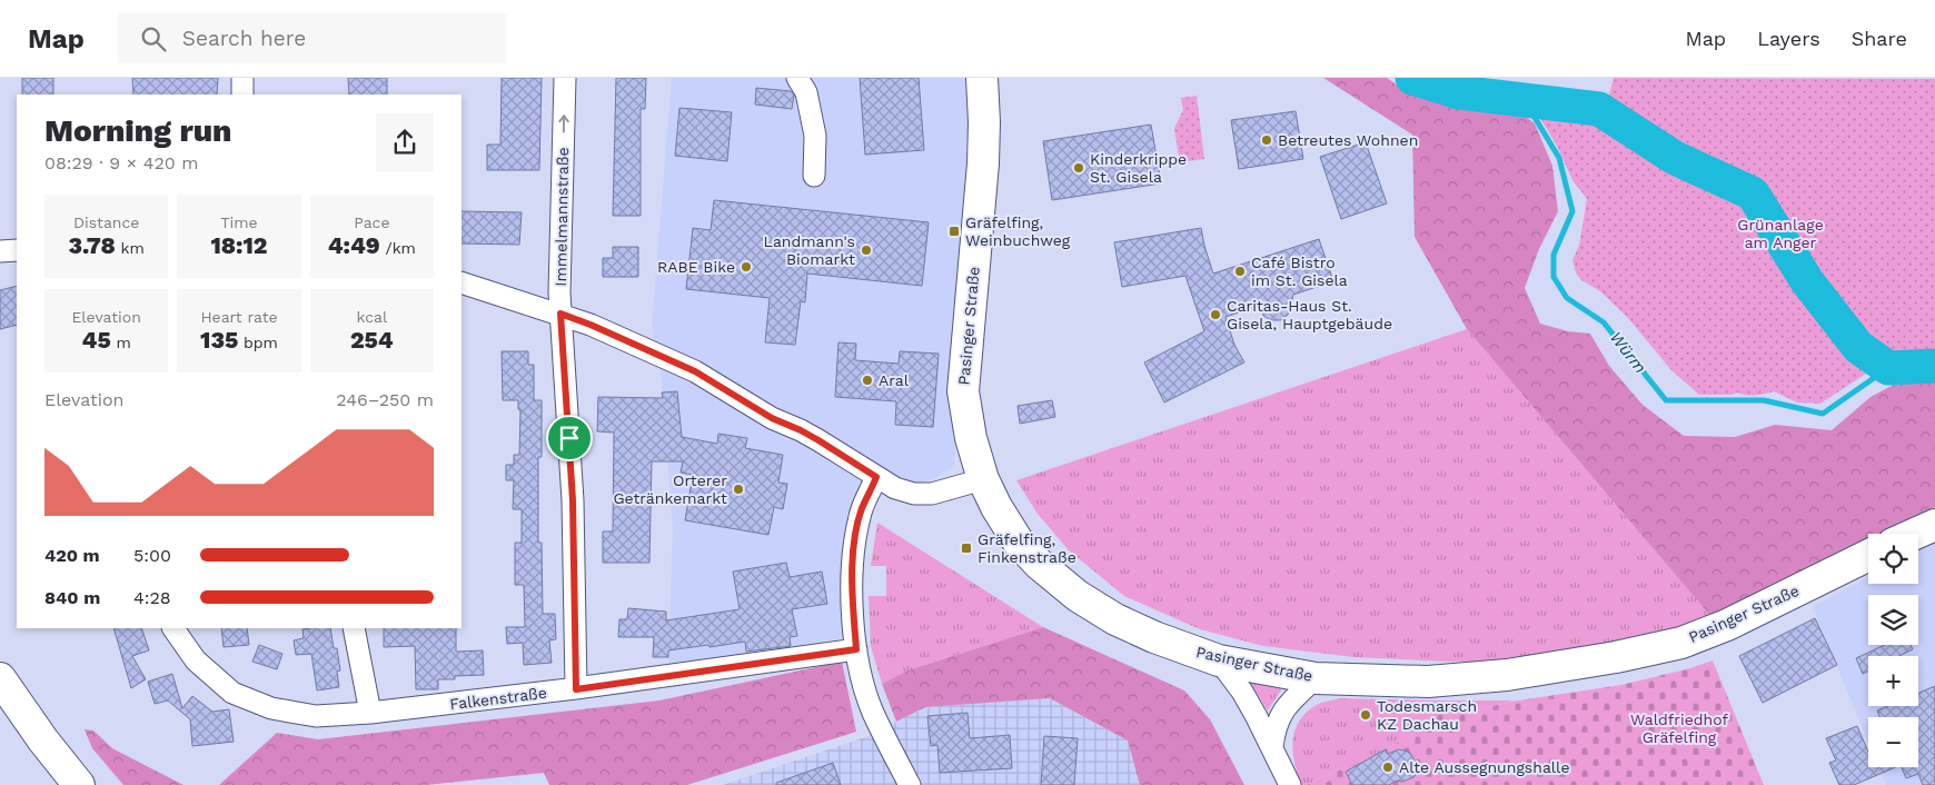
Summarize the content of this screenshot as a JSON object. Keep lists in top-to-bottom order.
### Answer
{
  "streets": {
    "main road": ["Pasinger Straße"],
    "street": ["Immelmannstraße", "Falkenstraße"]
  },
  "crossings": [
    ["Immelmannstraße", "Falkenstraße"]
  ],
  "one_way": ["Immelmannstraße"],
  "water": ["Würm"],
  "parks": ["Grünanlage am Anger", "Waldfriedhof Gräfelfing"],
  "places": {
    "other": [
      "Betreutes Wohnen",
      "Kinderkrippe St. Gisela",
      "Landmann's Biomarkt",
      "RABE Bike",
      "Café Bistro im St. Gisela",
      "Caritas-Haus St. Gisela, Hauptgebäude",
      "Aral",
      "Orterer Getränkemarkt",
      "Todesmarsch KZ Dachau",
      "Alte Aussegnungshalle"
    ],
    "transit": ["Gräfelfing, Weinbuchweg", "Gräfelfing, Finkenstraße"]
  },
  "page": {
    "header": "Map",
    "search": "Search here",
    "nav": ["Map", "Layers", "Share"],
    "heading": ["Morning run", "08:29 · 9 × 420 m"],
    "stats": [
      ["Distance", "3.78 km"],
      ["Time", "18:12"],
      ["Pace", "4:49 /km"],
      ["Elevation", "45 m"],
      ["Heart rate", "135 bpm"],
      ["kcal", "254"]
    ],
    "chart": ["Elevation", "246–250 m"],
    "map_buttons": ["+", "−"],
    "list": [
      {
        "name": "420 m",
        "note": "5:00"
      },
      {
        "name": "840 m",
        "note": "4:28"
      }
    ]
  }
}
